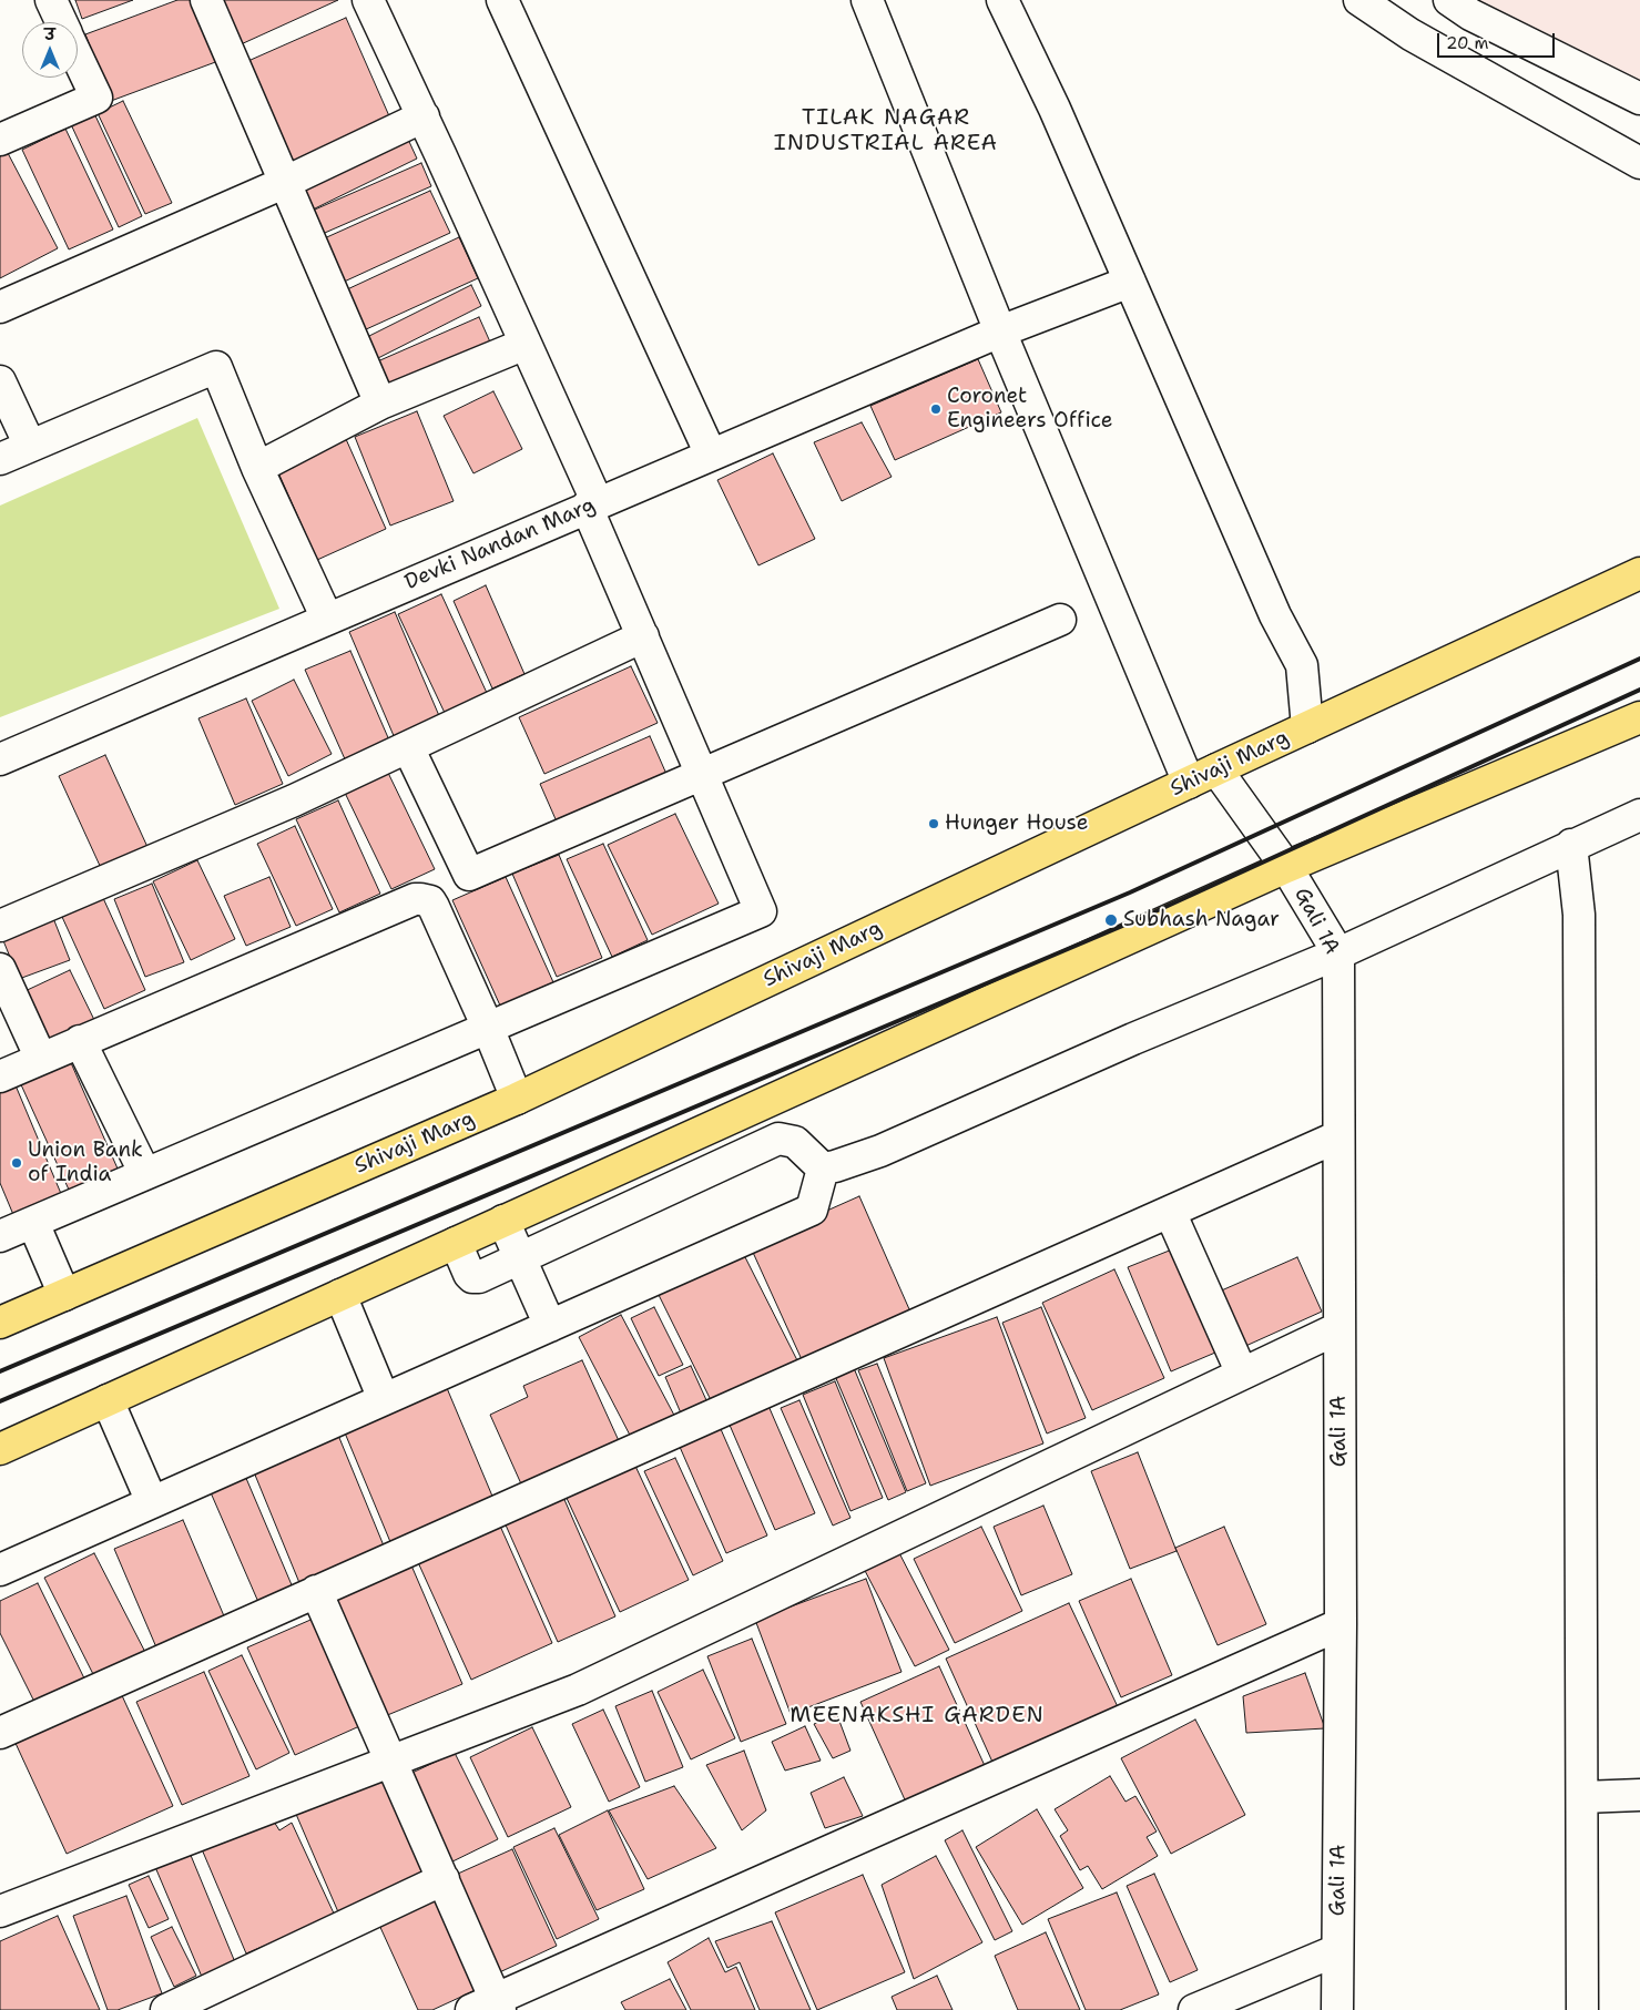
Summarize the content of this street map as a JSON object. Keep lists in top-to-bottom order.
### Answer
{
  "streets": {
    "main road": ["Shivaji Marg"],
    "street": ["Devki Nandan Marg", "Gali 1A"]
  },
  "crossings": [
    ["Shivaji Marg", "Gali 1A"]
  ],
  "districts": ["TILAK NAGAR INDUSTRIAL AREA", "MEENAKSHI GARDEN"],
  "places": [
    "Coronet Engineers Office",
    "Hunger House",
    "Subhash Nagar",
    "Union Bank of India"
  ],
  "scale_bar": "20 m",
  "north": "top"
}
